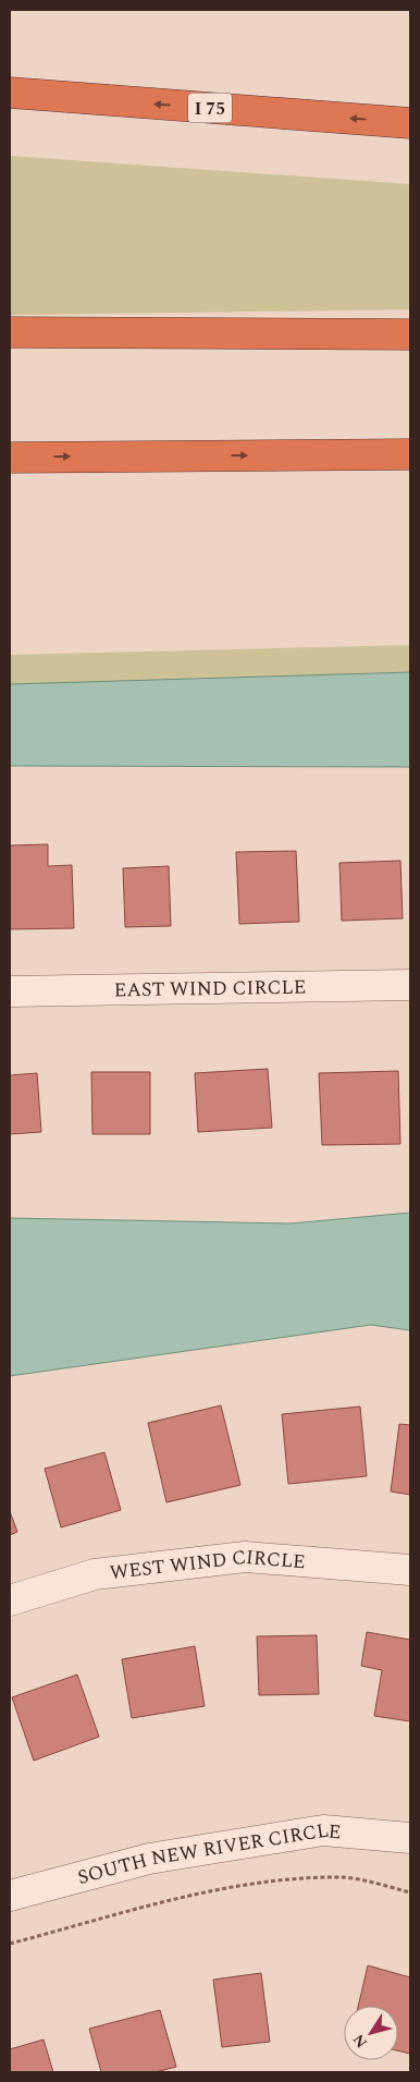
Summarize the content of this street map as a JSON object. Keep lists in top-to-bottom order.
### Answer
{
  "streets": {
    "highway": ["I 75"],
    "street": ["EAST WIND CIRCLE", "WEST WIND CIRCLE", "SOUTH NEW RIVER CIRCLE"]
  },
  "north": "bottom left"
}
